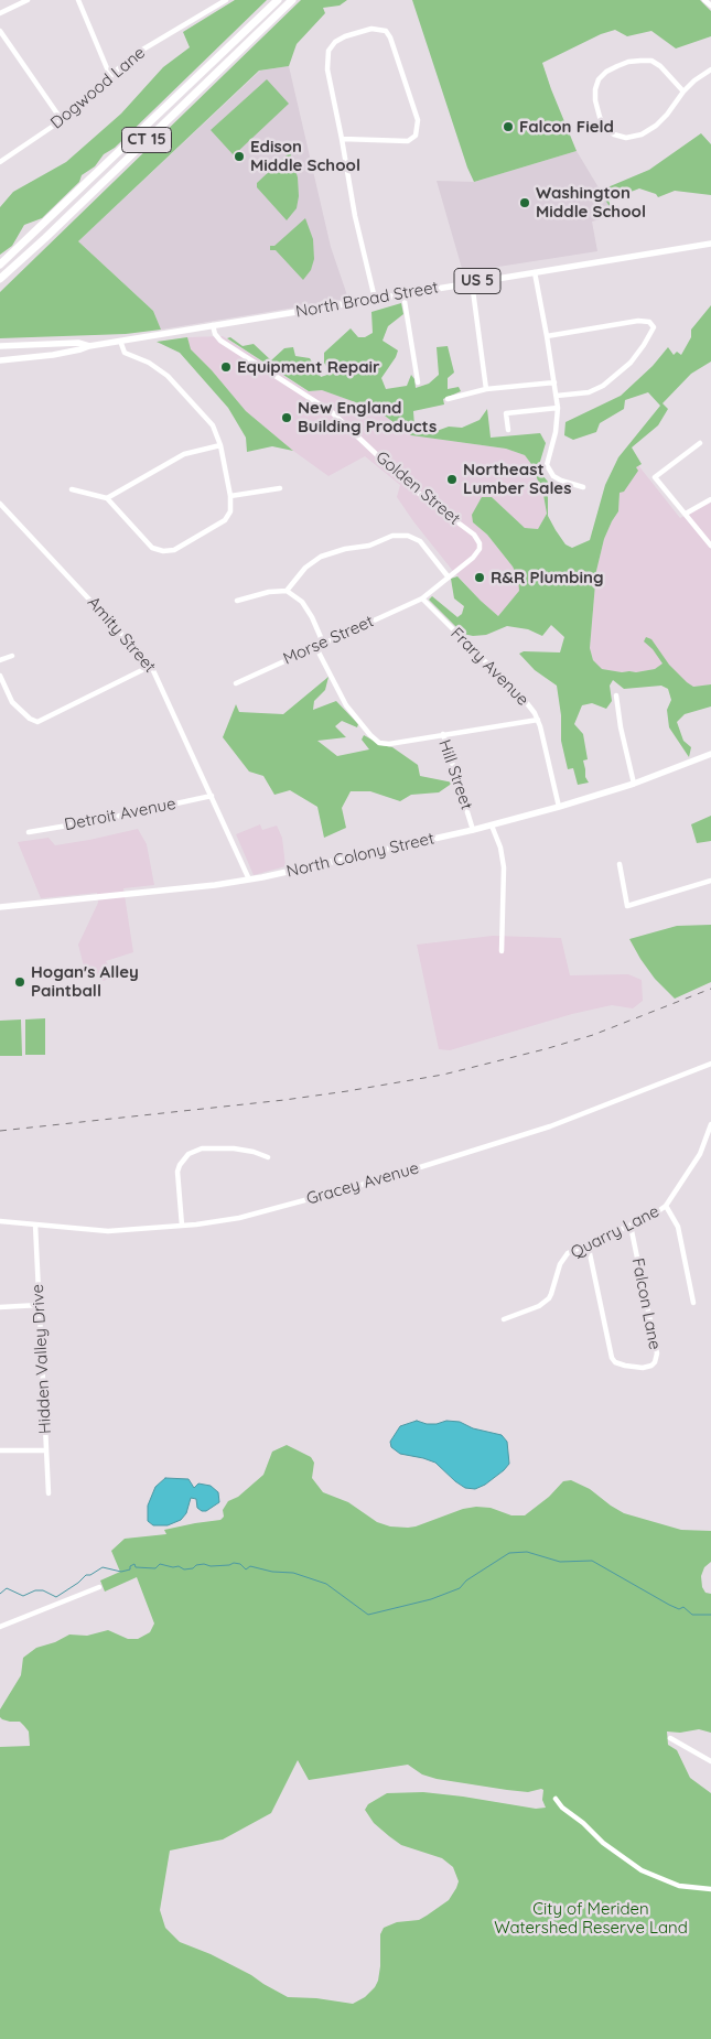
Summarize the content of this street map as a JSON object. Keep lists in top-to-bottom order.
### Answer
{
  "streets": {
    "highway": ["CT 15"],
    "main road": ["US 5", "North Broad Street", "North Colony Street"],
    "street": [
      "Dogwood Lane",
      "Golden Street",
      "Amity Street",
      "Morse Street",
      "Frary Avenue",
      "Hill Street",
      "Detroit Avenue",
      "Gracey Avenue",
      "Quarry Lane",
      "Falcon Lane",
      "Hidden Valley Drive"
    ]
  },
  "crossings": [
    ["North Broad Street", "Golden Street"],
    ["Golden Street", "Morse Street"],
    ["Golden Street", "Frary Avenue"],
    ["Amity Street", "Detroit Avenue"],
    ["Amity Street", "North Colony Street"],
    ["Morse Street", "Frary Avenue"],
    ["Morse Street", "Hill Street"],
    ["Frary Avenue", "North Colony Street"],
    ["Hill Street", "North Colony Street"],
    ["Gracey Avenue", "Hidden Valley Drive"],
    ["Quarry Lane", "Falcon Lane"]
  ],
  "parks": ["City of Meriden Watershed Reserve Land"],
  "places": [
    "Falcon Field",
    "Edison Middle School",
    "Washington Middle School",
    "Equipment Repair",
    "New England Building Products",
    "Northeast Lumber Sales",
    "R&R Plumbing",
    "Hogan's Alley Paintball"
  ]
}
